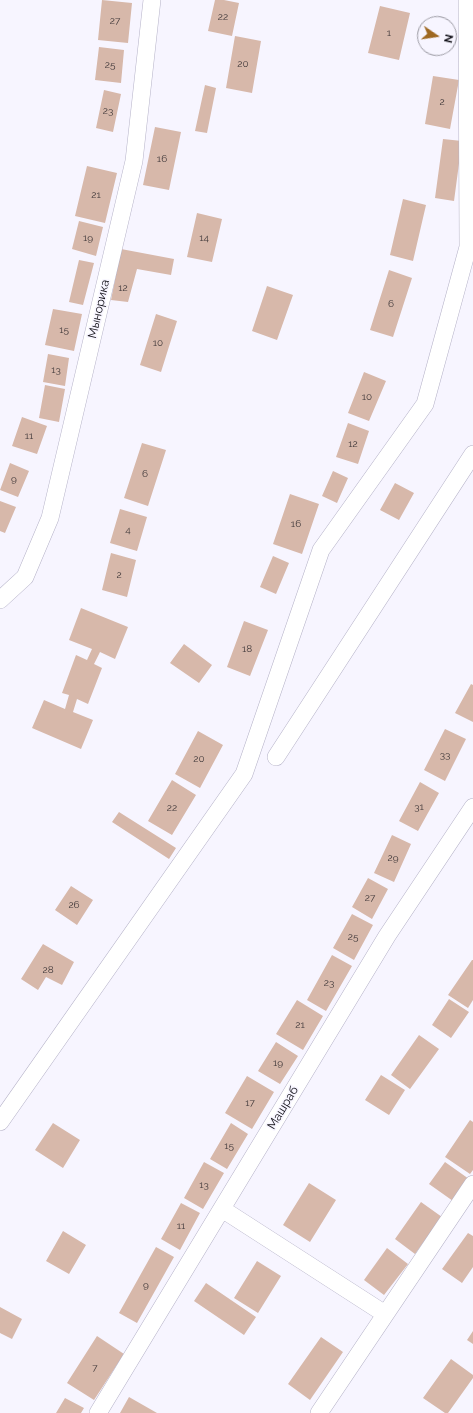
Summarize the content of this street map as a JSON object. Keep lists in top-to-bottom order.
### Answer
{
  "streets": {
    "street": ["Мынорика", "Машраб"]
  },
  "house_numbers": [
    "22",
    "27",
    "1",
    "20",
    "25",
    "2",
    "23",
    "16",
    "21",
    "19",
    "14",
    "12",
    "6",
    "15",
    "10",
    "13",
    "10",
    "11",
    "12",
    "6",
    "9",
    "16",
    "4",
    "2",
    "18",
    "33",
    "20",
    "31",
    "22",
    "29",
    "27",
    "26",
    "25",
    "28",
    "23",
    "21",
    "19",
    "17",
    "15",
    "13",
    "11",
    "9",
    "7"
  ],
  "north": "right"
}
